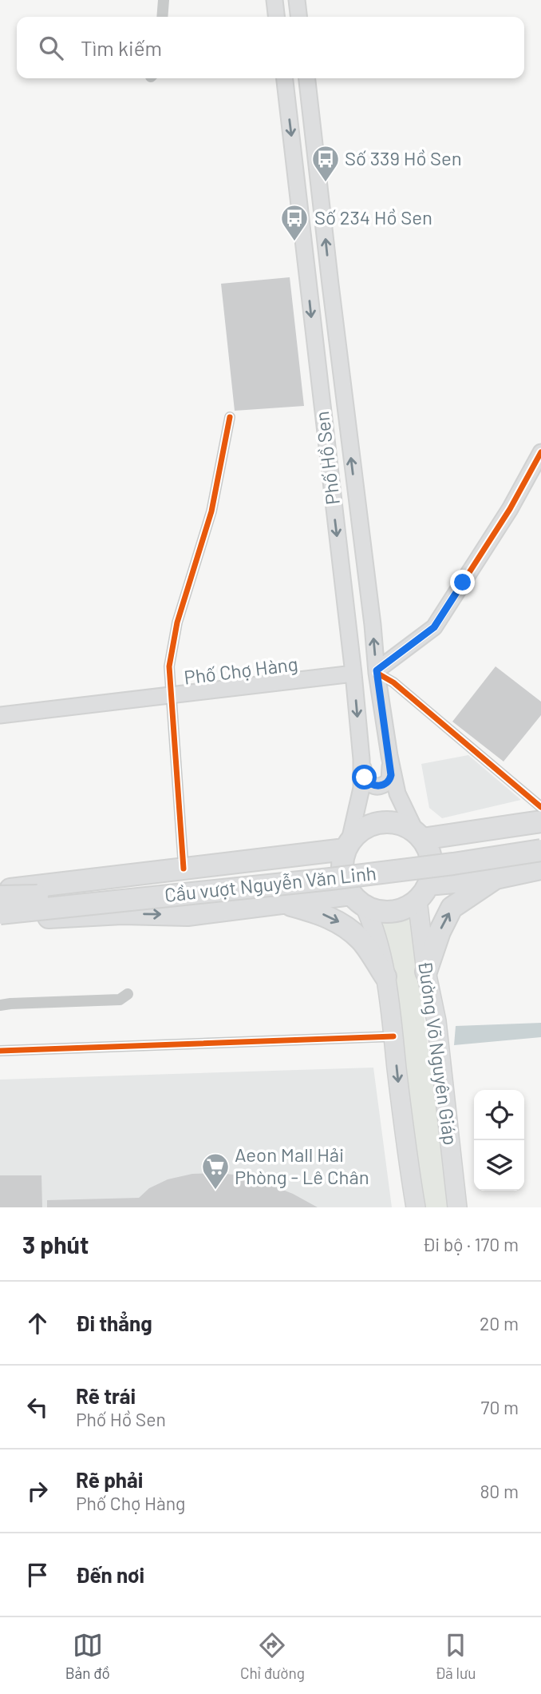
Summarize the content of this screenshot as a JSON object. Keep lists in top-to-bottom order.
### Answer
{
  "streets": {
    "highway": ["Cầu vượt Nguyễn Văn Linh"],
    "main road": ["Phố Hồ Sen", "Phố Chợ Hàng", "Đường Võ Nguyên Giáp"]
  },
  "crossings": [
    ["Phố Hồ Sen", "Phố Chợ Hàng"],
    ["Phố Hồ Sen", "Đường Võ Nguyên Giáp"]
  ],
  "places": {
    "bus stop": ["Số 339 Hồ Sen", "Số 234 Hồ Sen"],
    "supermarket": ["Aeon Mall Hải Phòng - Lê Chân"]
  },
  "page": {
    "search": "Tìm kiếm",
    "heading": ["3 phút", "Đi bộ · 170 m"],
    "list": [
      ["Đi thẳng", "20 m"],
      ["Rẽ trái", "Phố Hồ Sen", "70 m"],
      ["Rẽ phải", "Phố Chợ Hàng", "80 m"],
      "Đến nơi"
    ],
    "nav": ["Bản đồ", "Chỉ đường", "Đã lưu"]
  }
}
